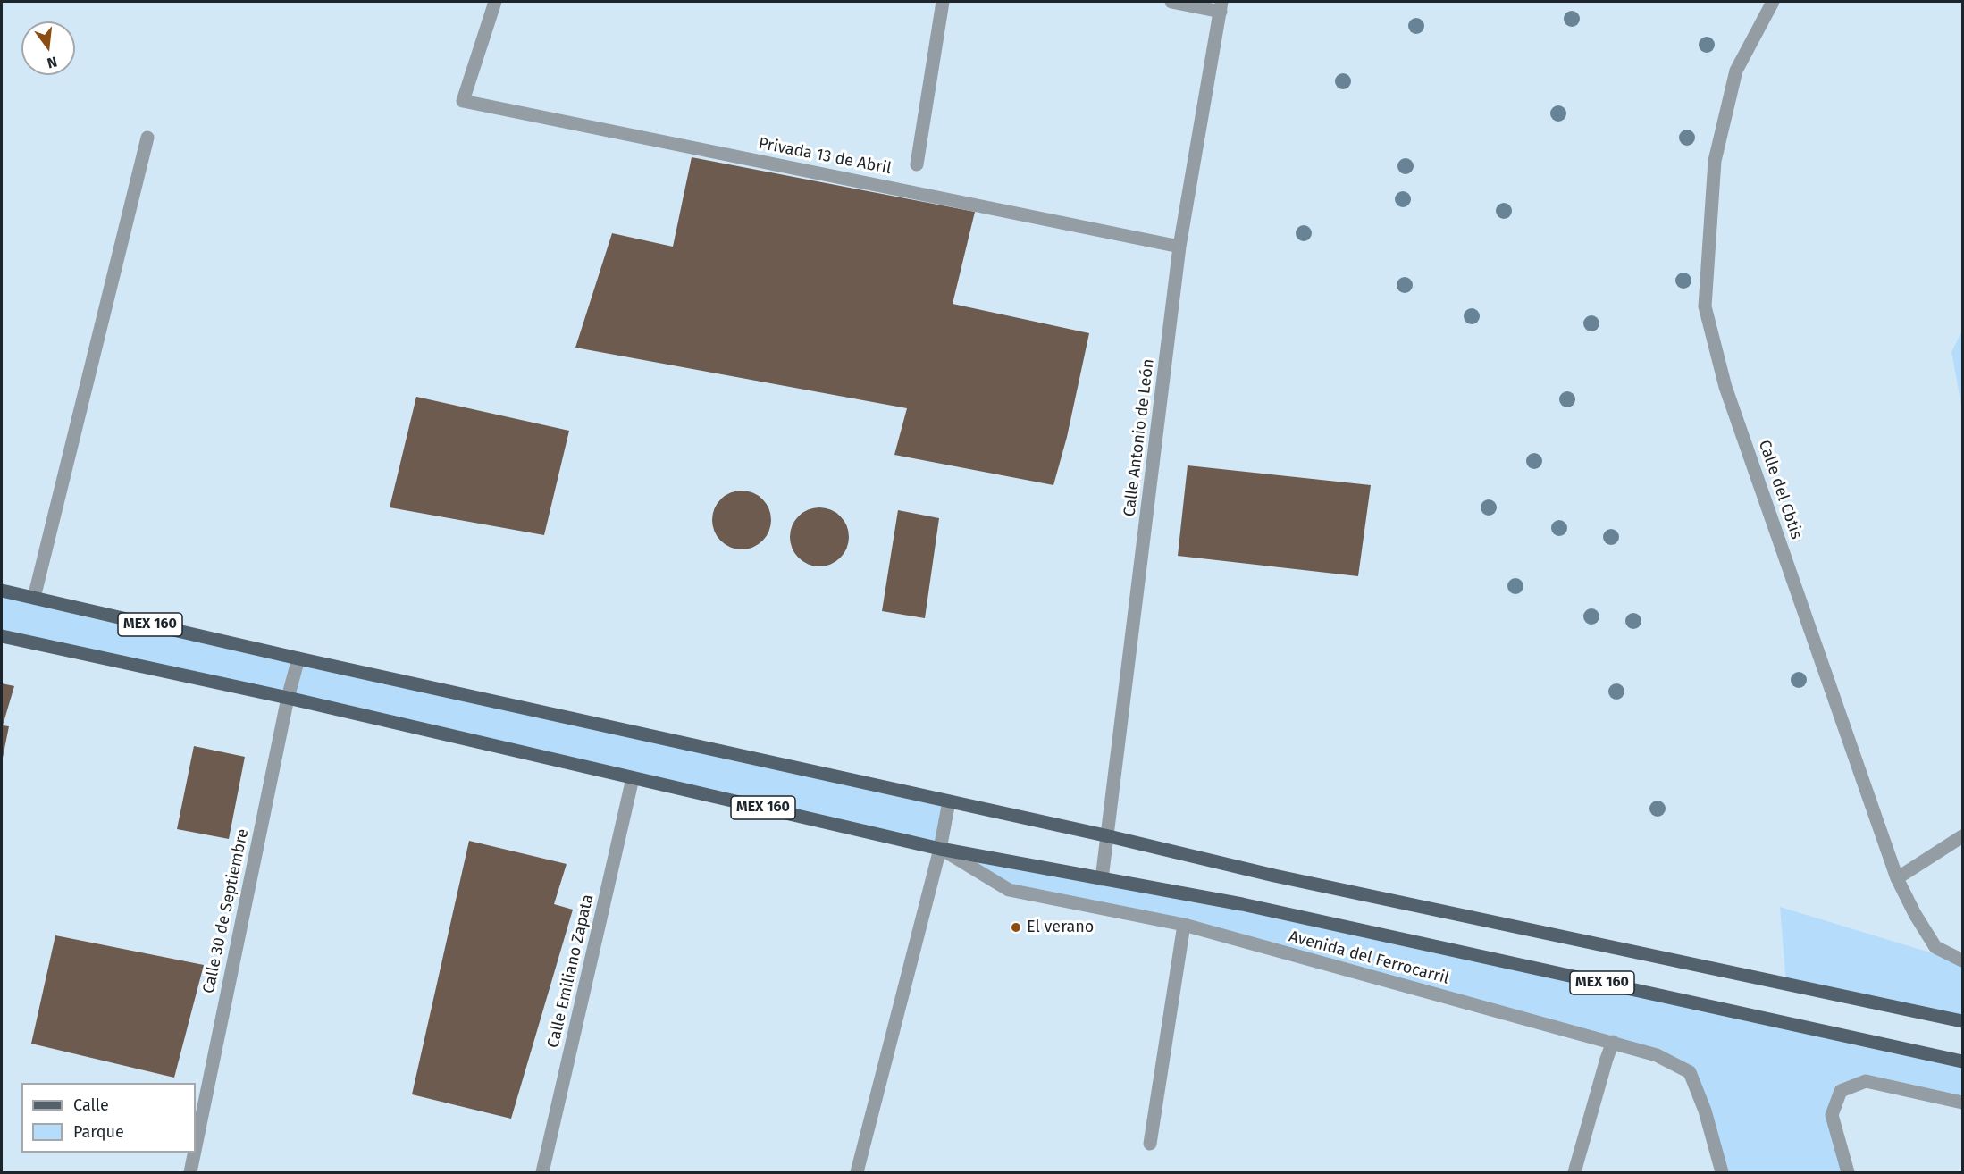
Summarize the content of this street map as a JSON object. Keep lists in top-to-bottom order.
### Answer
{
  "streets": {
    "main road": ["MEX 160"],
    "street": [
      "Privada 13 de Abril",
      "Calle Antonio de León",
      "Calle del Cbtis",
      "Calle 30 de Septiembre",
      "Avenida del Ferrocarril",
      "Calle Emiliano Zapata"
    ]
  },
  "crossings": [
    ["Privada 13 de Abril", "Calle Antonio de León"],
    ["Calle Antonio de León", "MEX 160"],
    ["MEX 160", "Calle 30 de Septiembre"],
    ["MEX 160", "Avenida del Ferrocarril"],
    ["MEX 160", "Calle Emiliano Zapata"]
  ],
  "places": ["El verano"],
  "legend": ["Calle", "Parque"],
  "north": "bottom"
}
